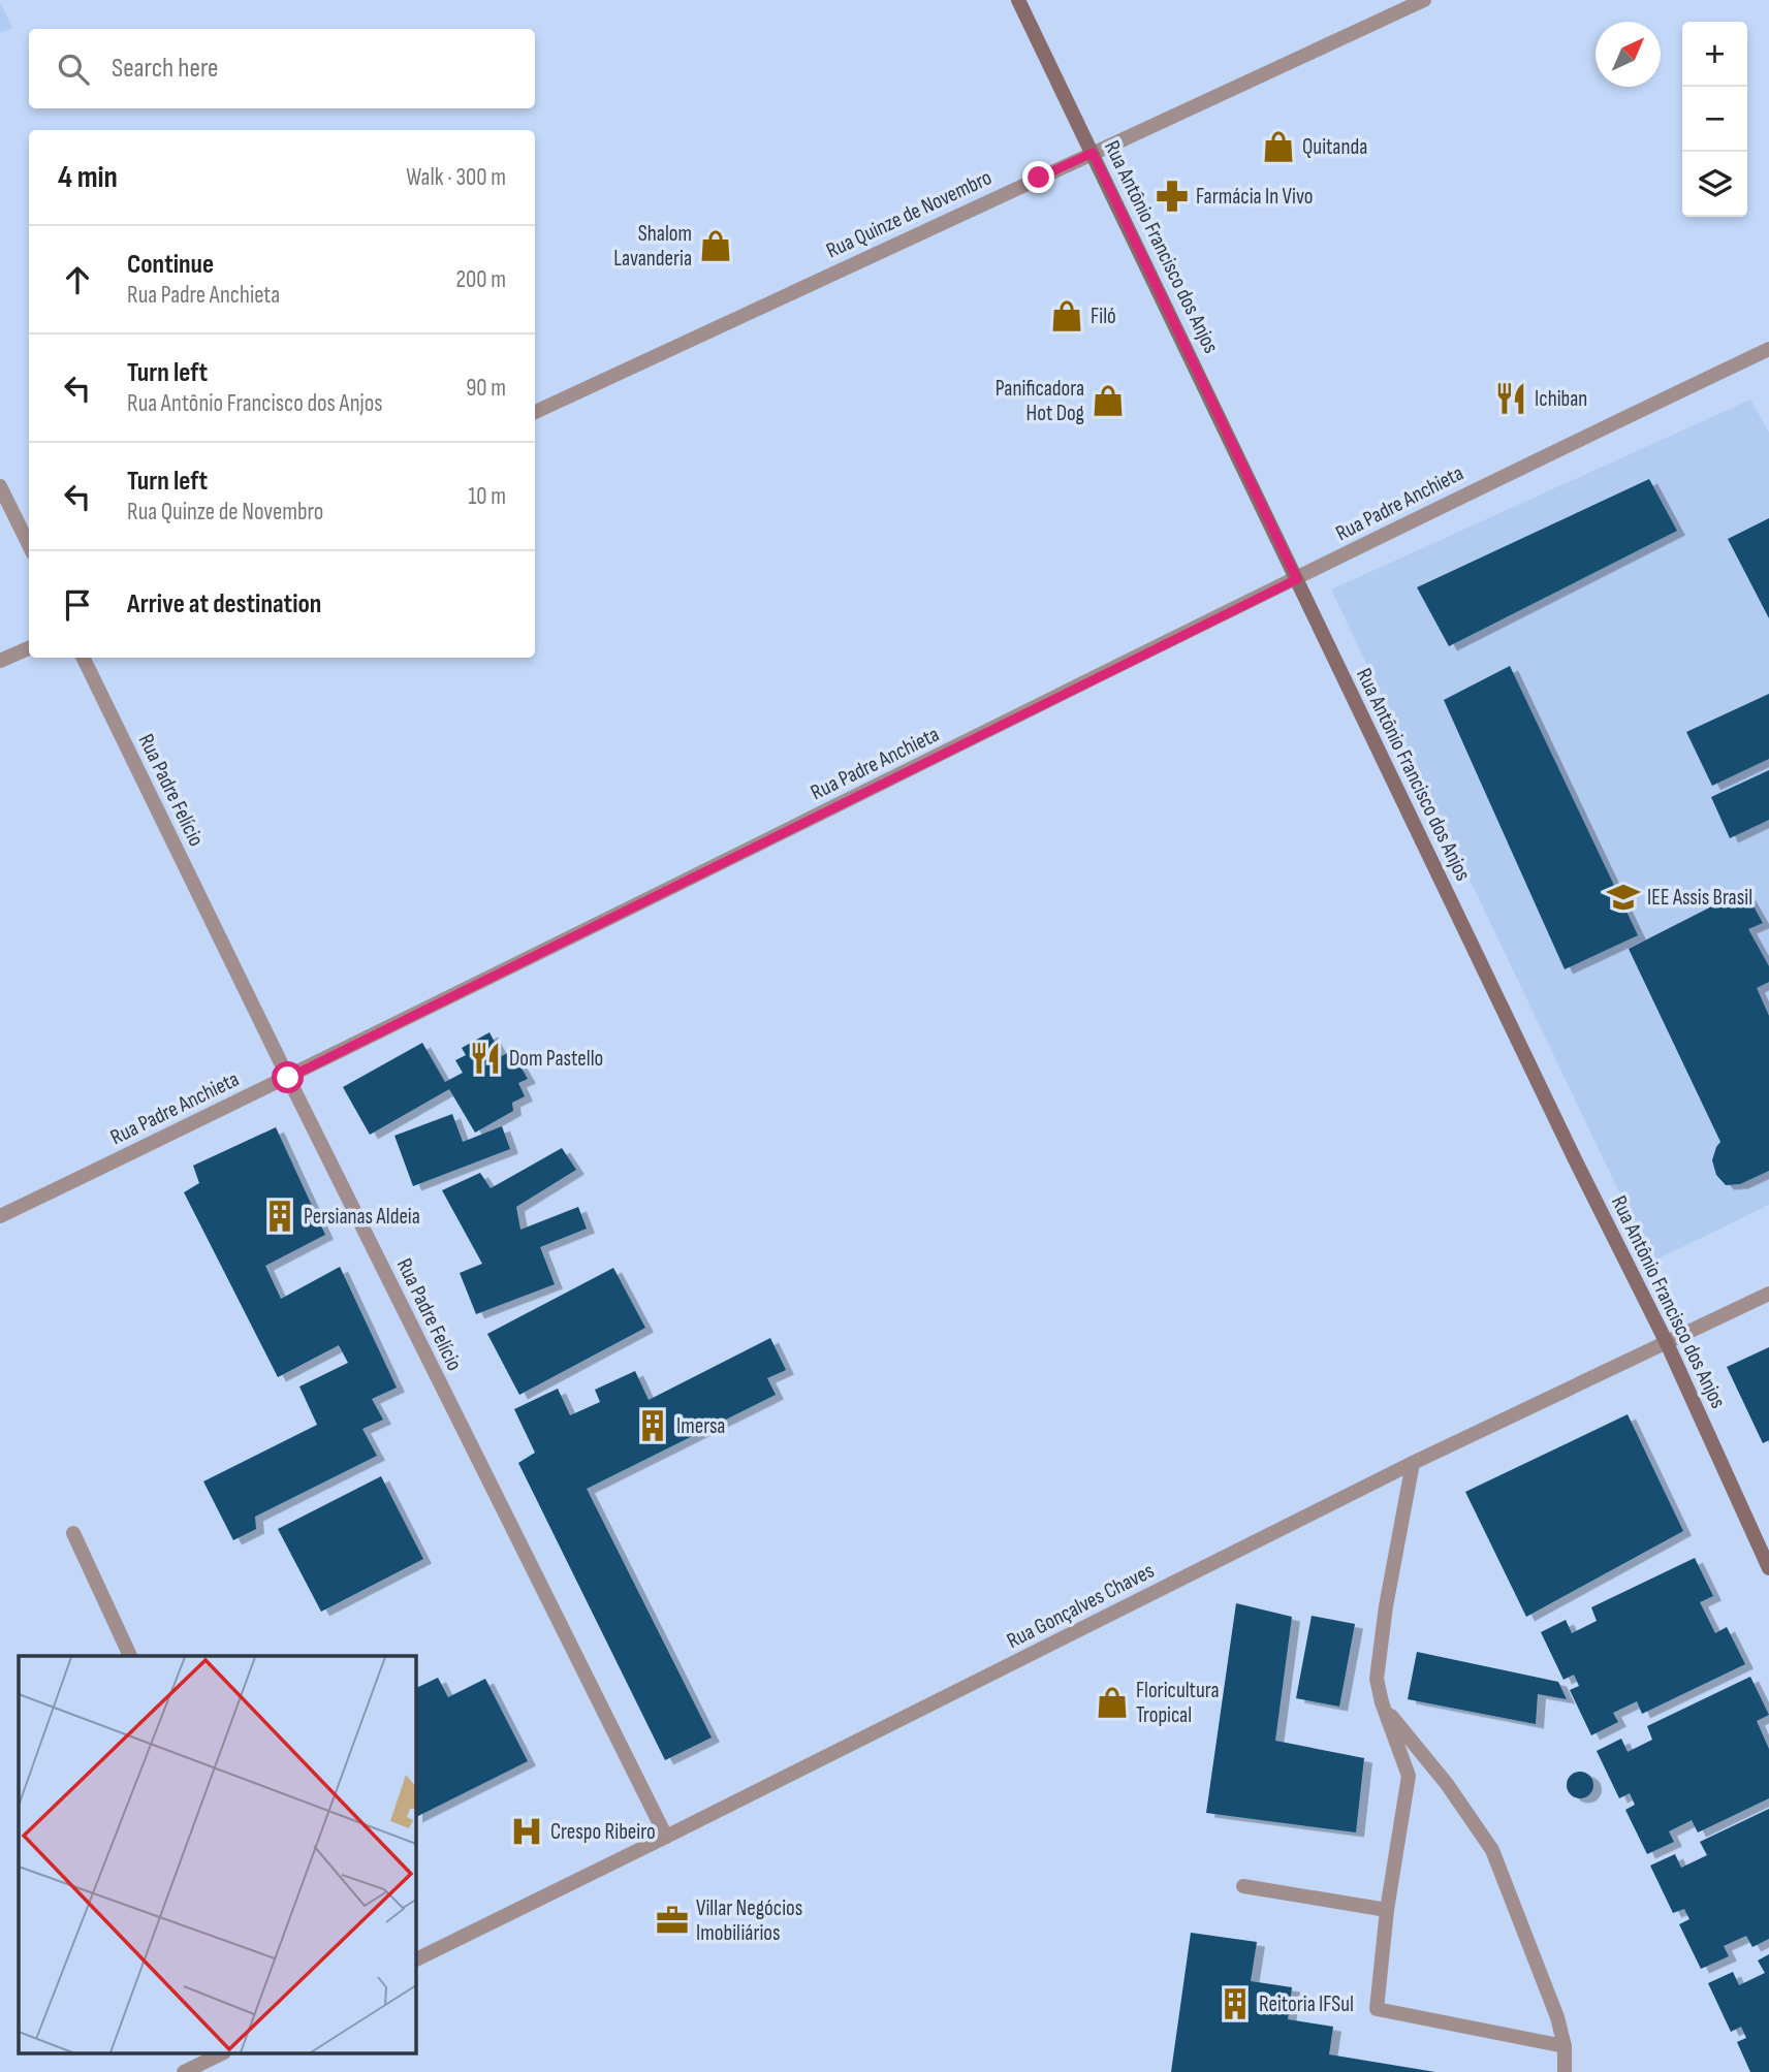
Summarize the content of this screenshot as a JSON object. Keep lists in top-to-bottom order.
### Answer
{
  "streets": {
    "main road": ["Rua Antônio Francisco dos Anjos"],
    "street": [
      "Rua Quinze de Novembro",
      "Rua Padre Anchieta",
      "Rua Padre Felício",
      "Rua Gonçalves Chaves"
    ]
  },
  "crossings": [
    ["Rua Quinze de Novembro", "Rua Antônio Francisco dos Anjos"],
    ["Rua Antônio Francisco dos Anjos", "Rua Padre Anchieta"],
    ["Rua Antônio Francisco dos Anjos", "Rua Gonçalves Chaves"],
    ["Rua Padre Anchieta", "Rua Padre Felício"],
    ["Rua Padre Felício", "Rua Gonçalves Chaves"]
  ],
  "places": {
    "shop": [
      "Quitanda",
      "Shalom Lavanderia",
      "Filó",
      "Panificadora Hot Dog",
      "Floricultura Tropical"
    ],
    "pharmacy": ["Farmácia In Vivo"],
    "restaurant": ["Ichiban", "Dom Pastello"],
    "school or university": ["IEE Assis Brasil"],
    "building": ["Persianas Aldeia", "Imersa", "Reitoria IFSul"],
    "hospital": ["Crespo Ribeiro"],
    "office": ["Villar Negócios Imobiliários"]
  },
  "north": "top right",
  "page": {
    "map_buttons": ["+", "−"],
    "search": "Search here",
    "heading": ["4 min", "Walk · 300 m"],
    "list": [
      ["Continue", "Rua Padre Anchieta", "200 m"],
      ["Turn left", "Rua Antônio Francisco dos Anjos", "90 m"],
      ["Turn left", "Rua Quinze de Novembro", "10 m"],
      "Arrive at destination"
    ]
  }
}
